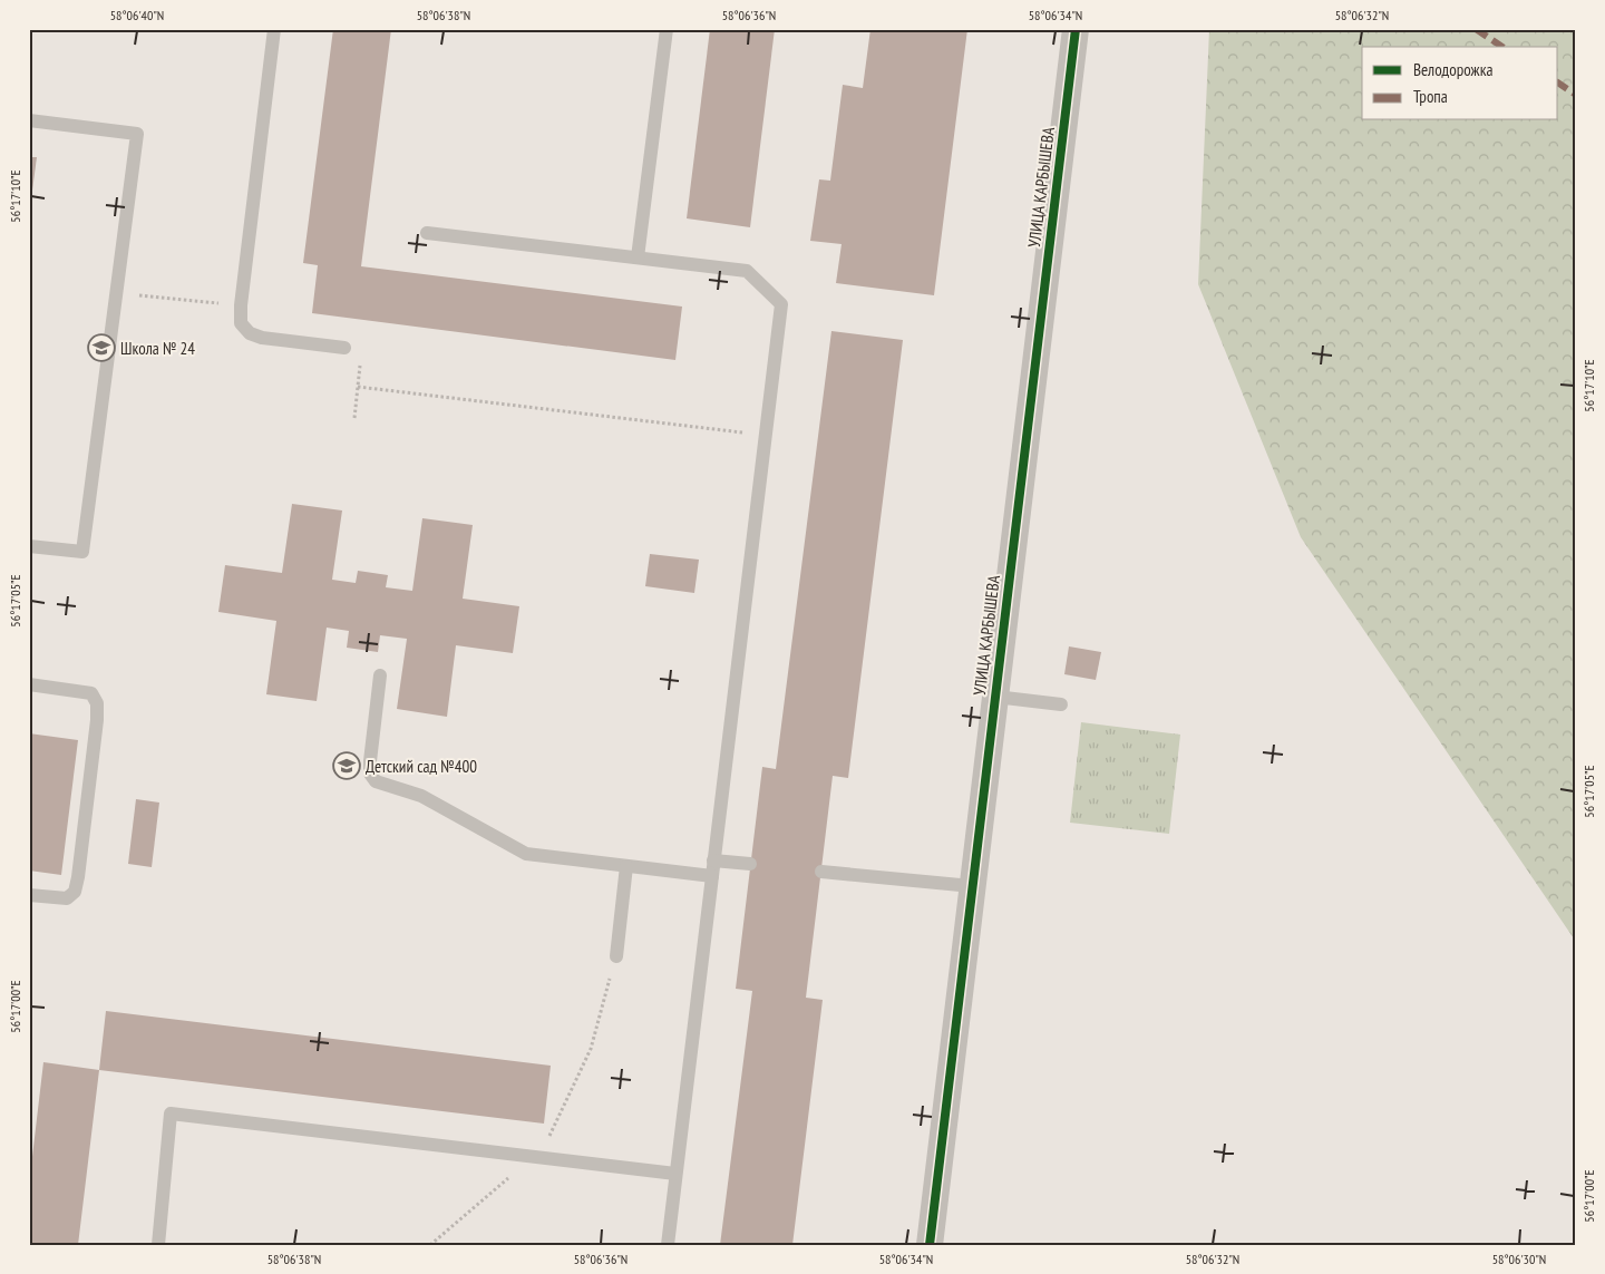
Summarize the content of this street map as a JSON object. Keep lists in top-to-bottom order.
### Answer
{
  "streets": {
    "street": ["УЛИЦА КАРБЫШЕВА"]
  },
  "places": {
    "school or university": ["Школа № 24", "Детский сад №400"]
  },
  "legend": ["Велодорожка", "Тропа"],
  "coordinates": [
    "58°06'40\"N",
    "58°06'38\"N",
    "58°06'36\"N",
    "58°06'34\"N",
    "58°06'32\"N",
    "56°17'10\"E",
    "56°17'05\"E",
    "56°17'00\"E",
    "58°06'30\"N"
  ]
}
